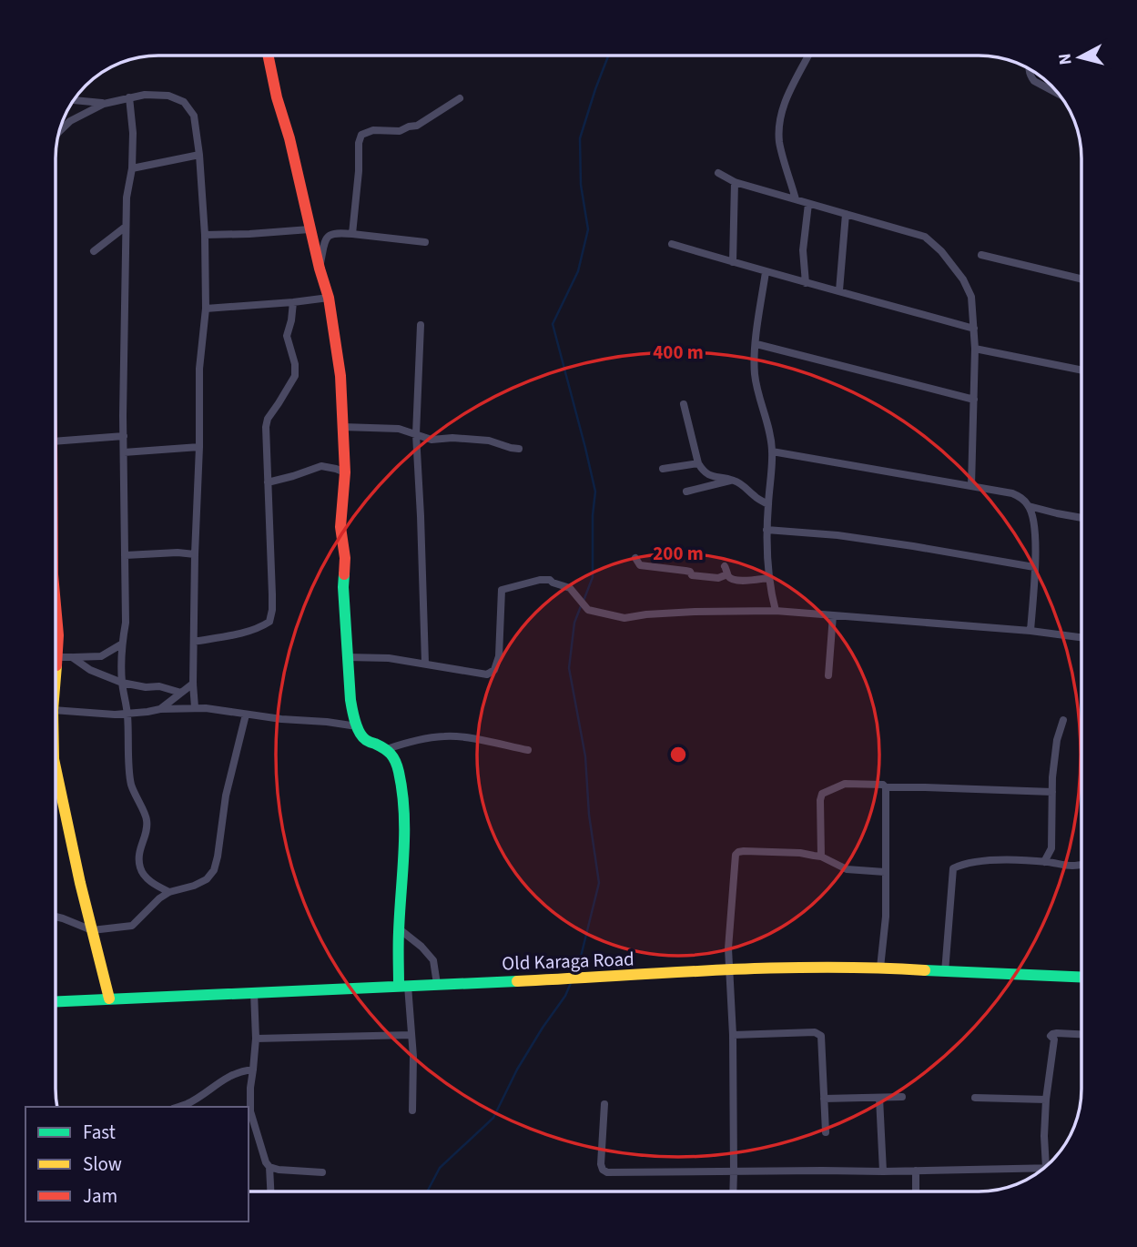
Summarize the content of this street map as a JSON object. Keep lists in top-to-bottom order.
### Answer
{
  "streets": {
    "street": ["Old Karaga Road"]
  },
  "legend": ["Fast", "Slow", "Jam"],
  "north": "left",
  "rings": ["400 m", "200 m"]
}
